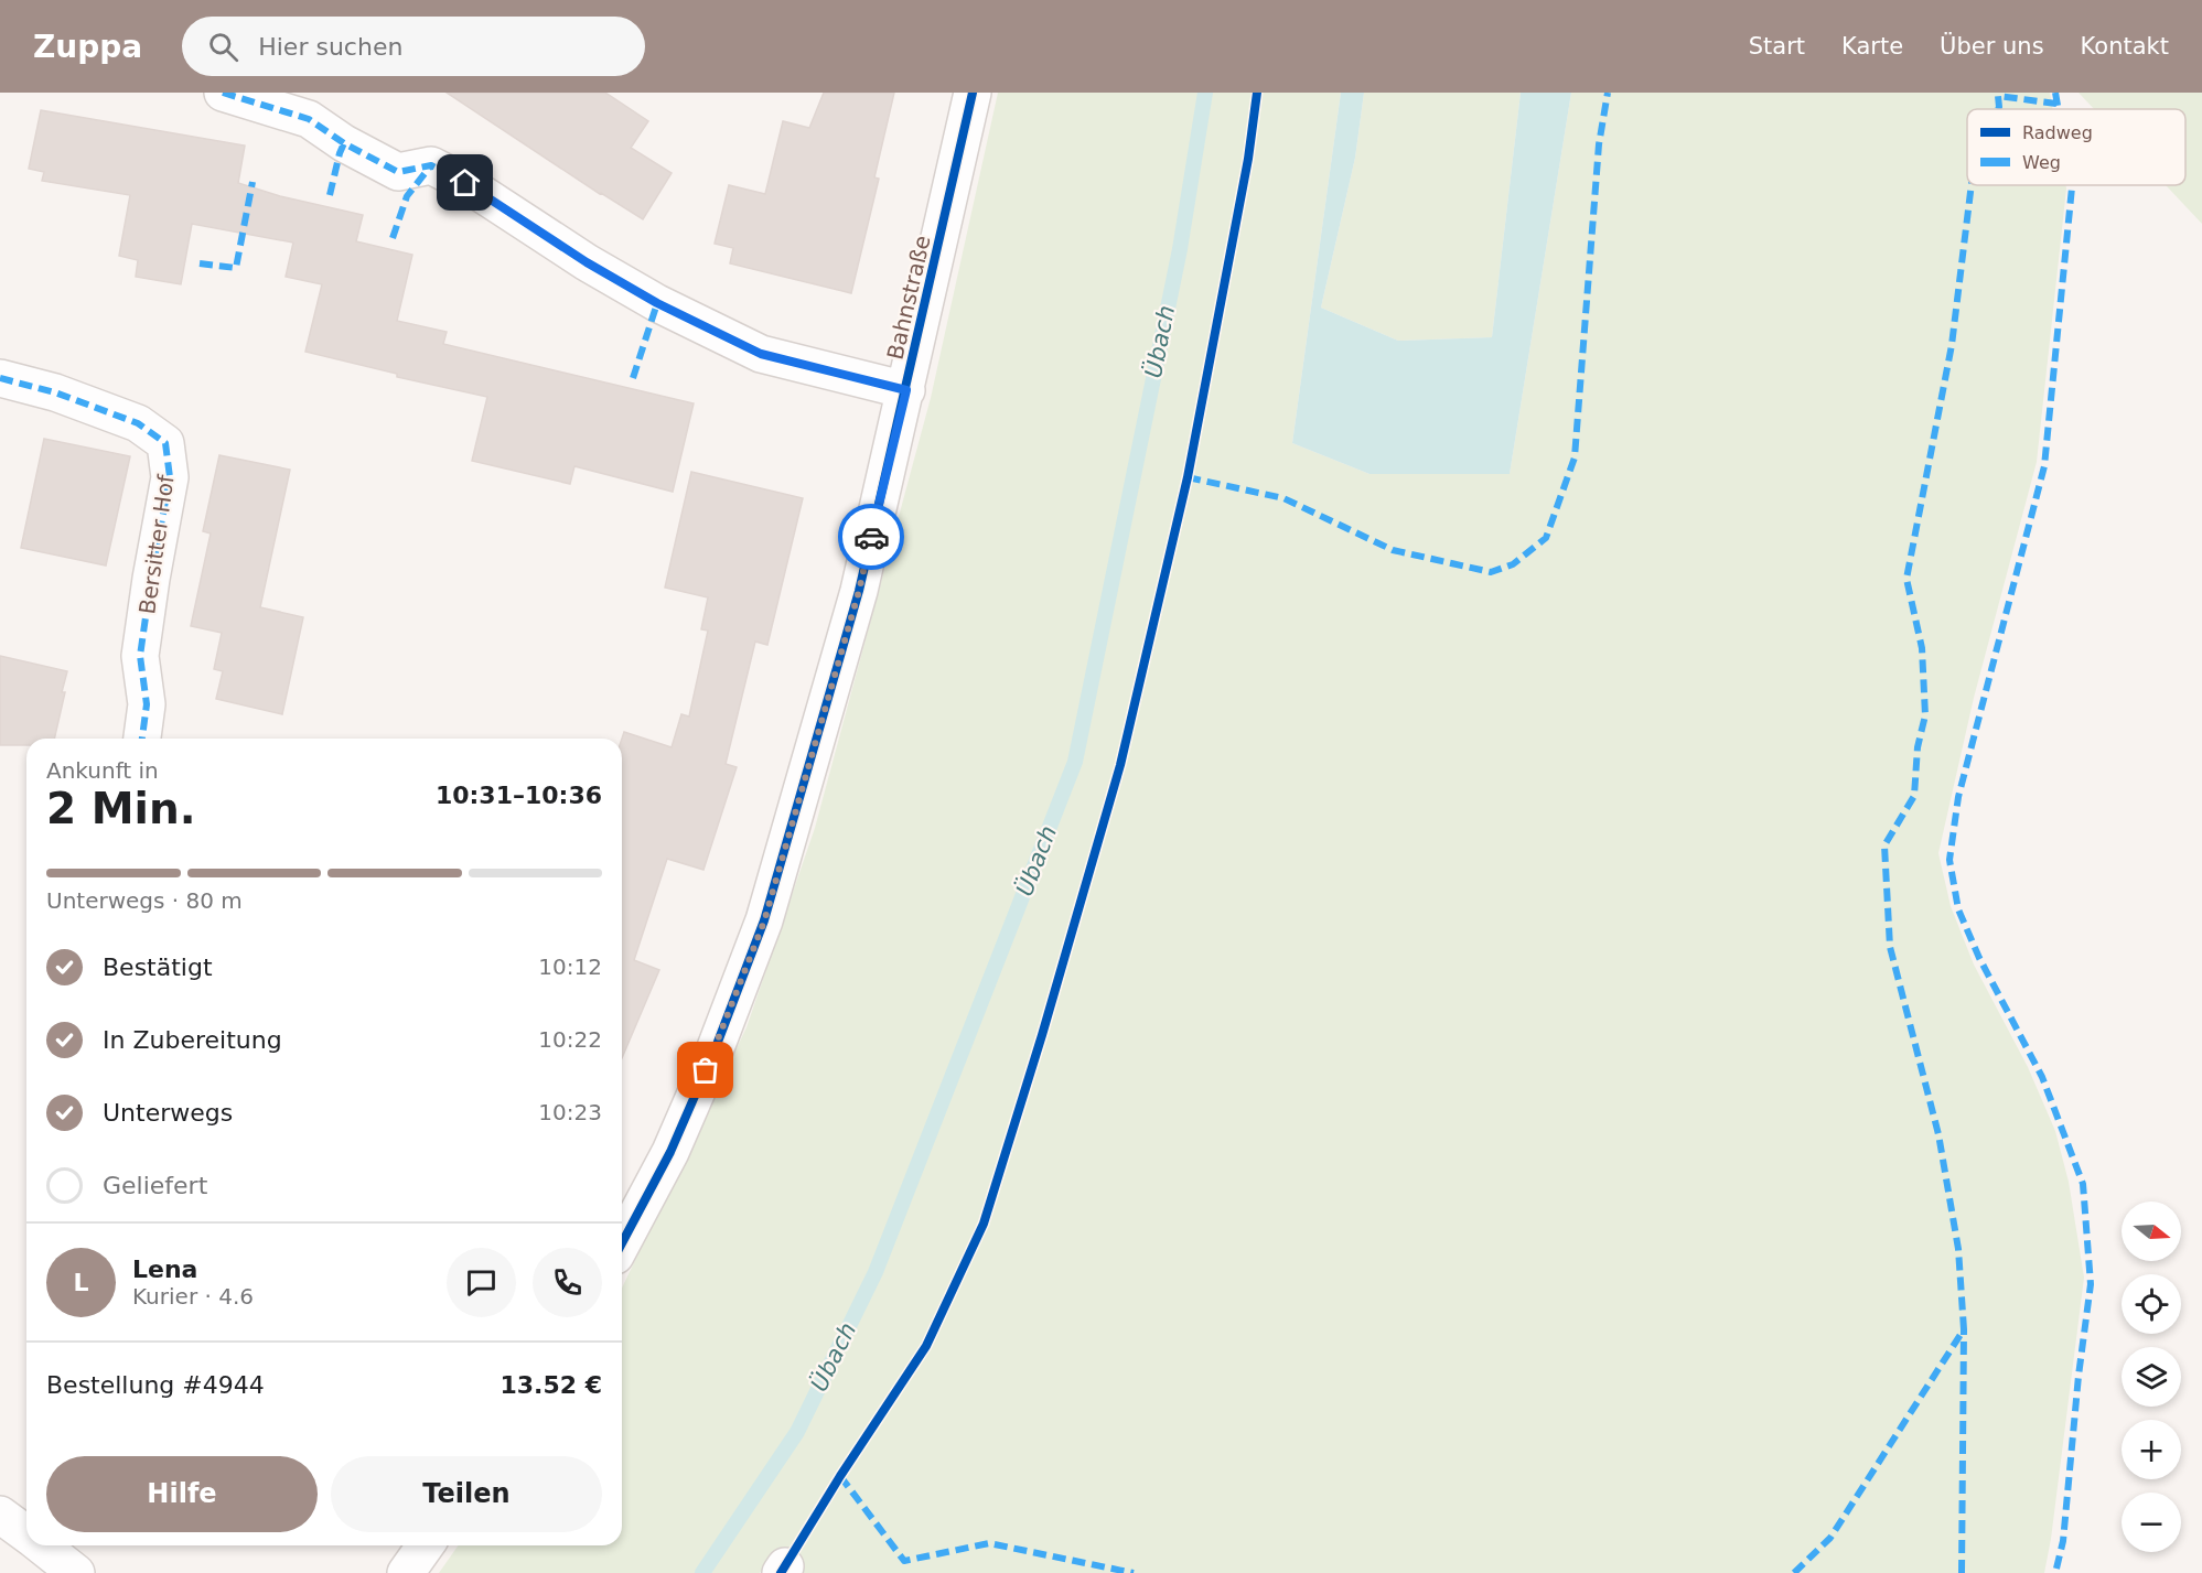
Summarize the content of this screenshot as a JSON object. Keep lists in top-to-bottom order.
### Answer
{
  "streets": {
    "street": ["Bahnstraße", "Bersitter Hof"]
  },
  "water": ["Übach"],
  "legend": ["Radweg", "Weg"],
  "north": "right",
  "page": {
    "header": "Zuppa",
    "search": "Hier suchen",
    "nav": [
      "Start",
      "Karte",
      "Über uns",
      "Kontakt"
    ],
    "heading": ["2 Min.", "Ankunft in", "10:31–10:36"],
    "panel": [
      "Lena",
      "Kurier · 4.6",
      "Bestellung #4944",
      "13.52 €"
    ],
    "bar": "Unterwegs · 80 m",
    "list": [
      ["Bestätigt", "10:12"],
      ["In Zubereitung", "10:22"],
      ["Unterwegs", "10:23"],
      "Geliefert"
    ],
    "map_buttons": ["+", "−"],
    "round": "L",
    "buttons": ["Hilfe", "Teilen"]
  }
}
